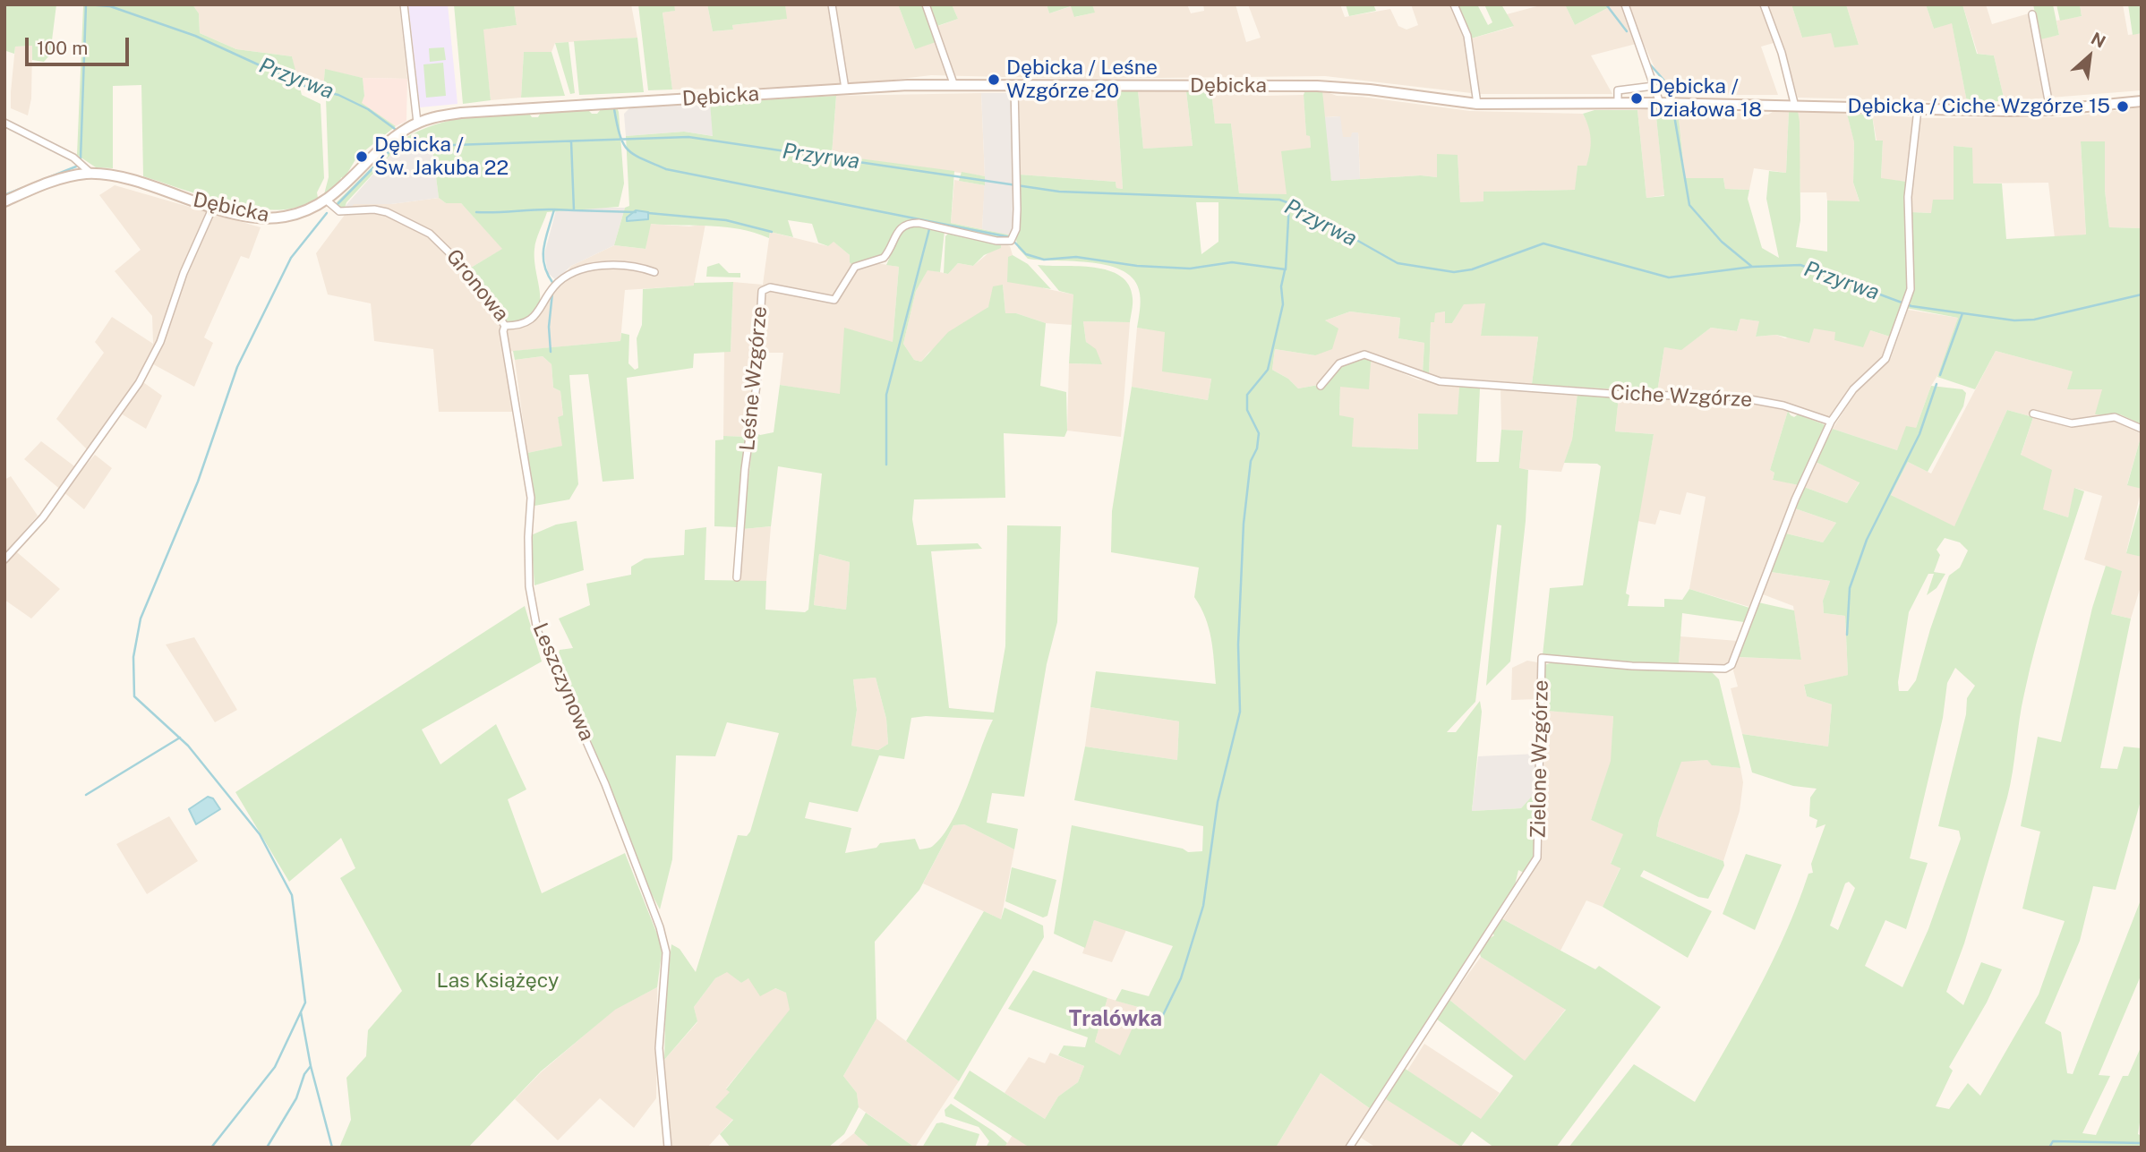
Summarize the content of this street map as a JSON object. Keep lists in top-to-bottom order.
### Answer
{
  "streets": {
    "street": [
      "Dębicka",
      "Gronowa",
      "Leśne Wzgórze",
      "Ciche Wzgórze",
      "Leszczynowa",
      "Zielone Wzgórze"
    ]
  },
  "crossings": [
    ["Dębicka", "Gronowa"],
    ["Dębicka", "Leśne Wzgórze"],
    ["Gronowa", "Leszczynowa"],
    ["Ciche Wzgórze", "Zielone Wzgórze"]
  ],
  "districts": ["Tralówka"],
  "water": ["Przyrwa"],
  "parks": ["Las Książęcy"],
  "places": [
    "Dębicka / Leśne Wzgórze 20",
    "Dębicka / Działowa 18",
    "Dębicka / Ciche Wzgórze 15",
    "Dębicka / Św. Jakuba 22"
  ],
  "scale_bar": "100 m",
  "north": "top right"
}
